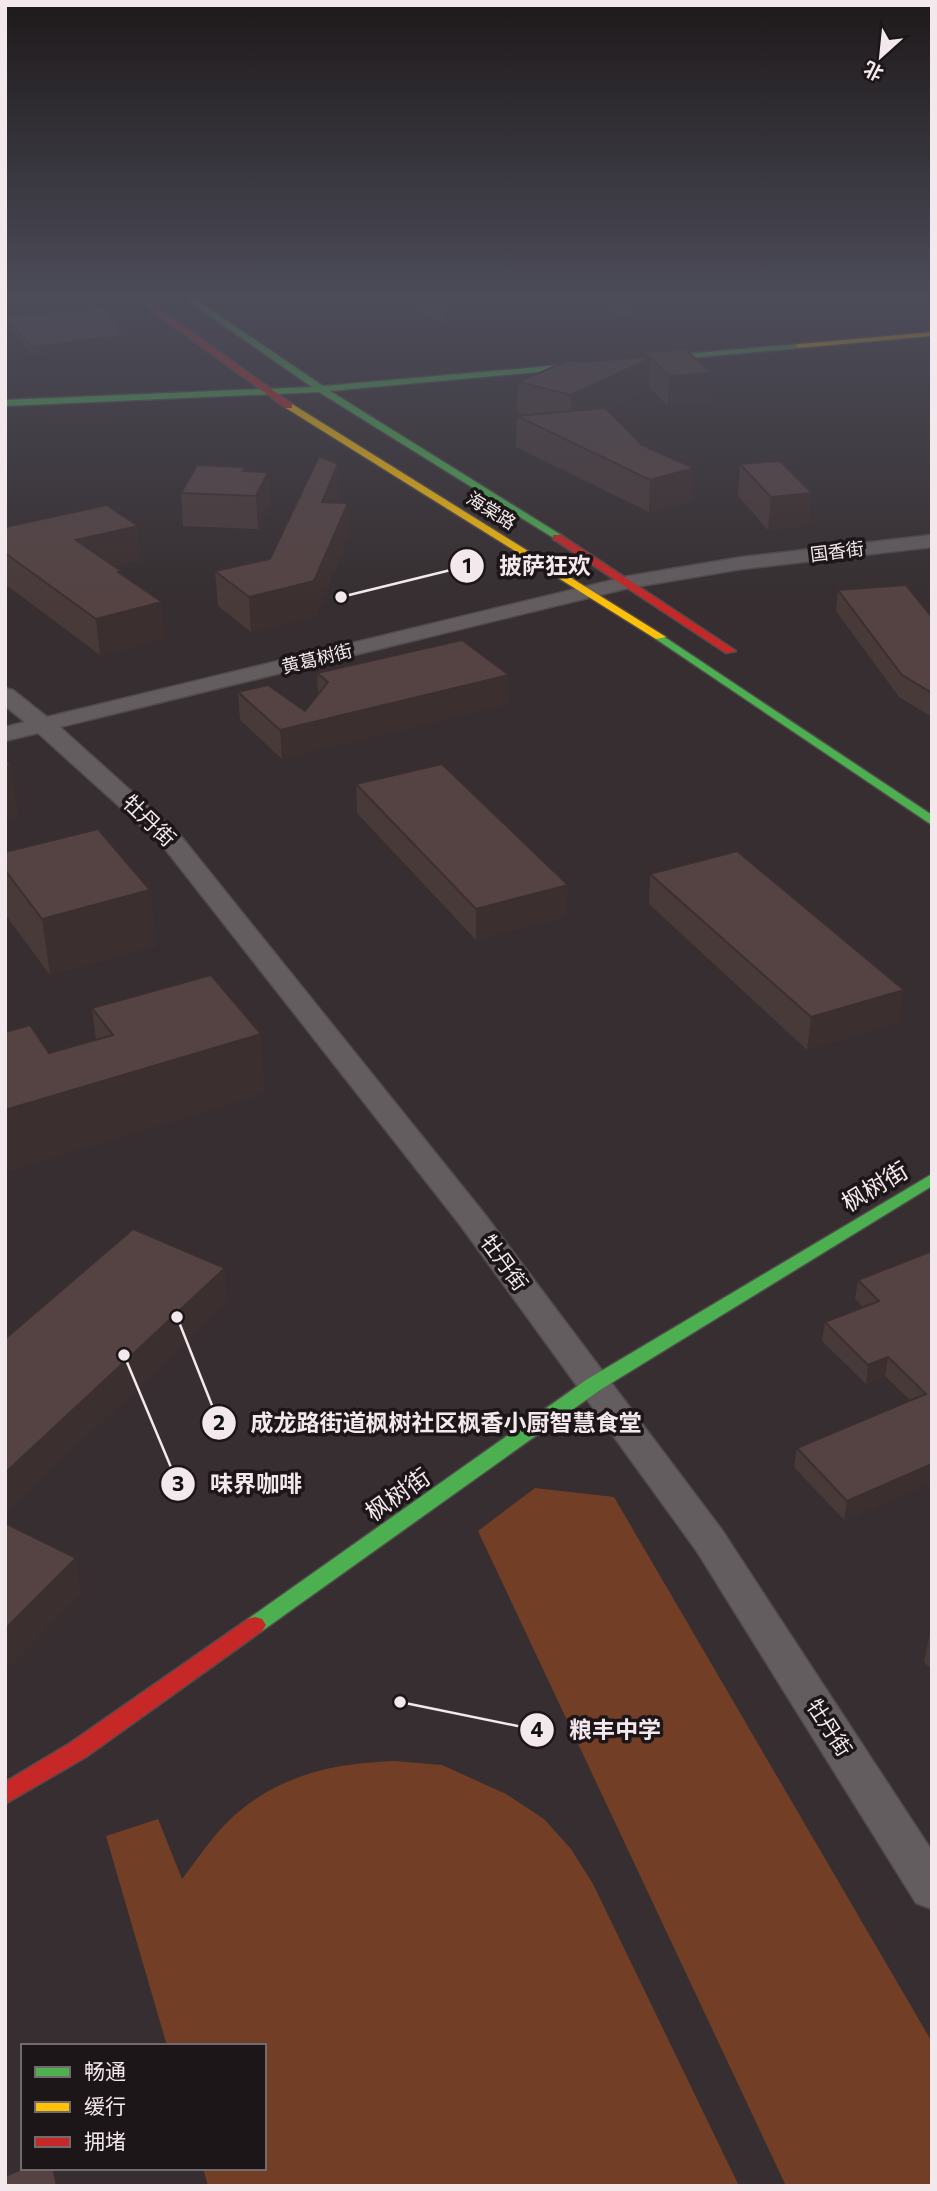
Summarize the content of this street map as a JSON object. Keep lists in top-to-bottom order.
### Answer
{
  "streets": {
    "main road": ["海棠路", "枫树街"],
    "street": ["国香街", "黄葛树街", "牡丹街"]
  },
  "crossings": [
    ["海棠路", "国香街"],
    ["海棠路", "黄葛树街"],
    ["国香街", "黄葛树街"],
    ["黄葛树街", "牡丹街"],
    ["牡丹街", "枫树街"]
  ],
  "places": [
    "披萨狂欢",
    "成龙路街道枫树社区枫香小厨智慧食堂",
    "味界咖啡",
    "粮丰中学"
  ],
  "legend": ["畅通", "缓行", "拥堵"],
  "north": "bottom left"
}
